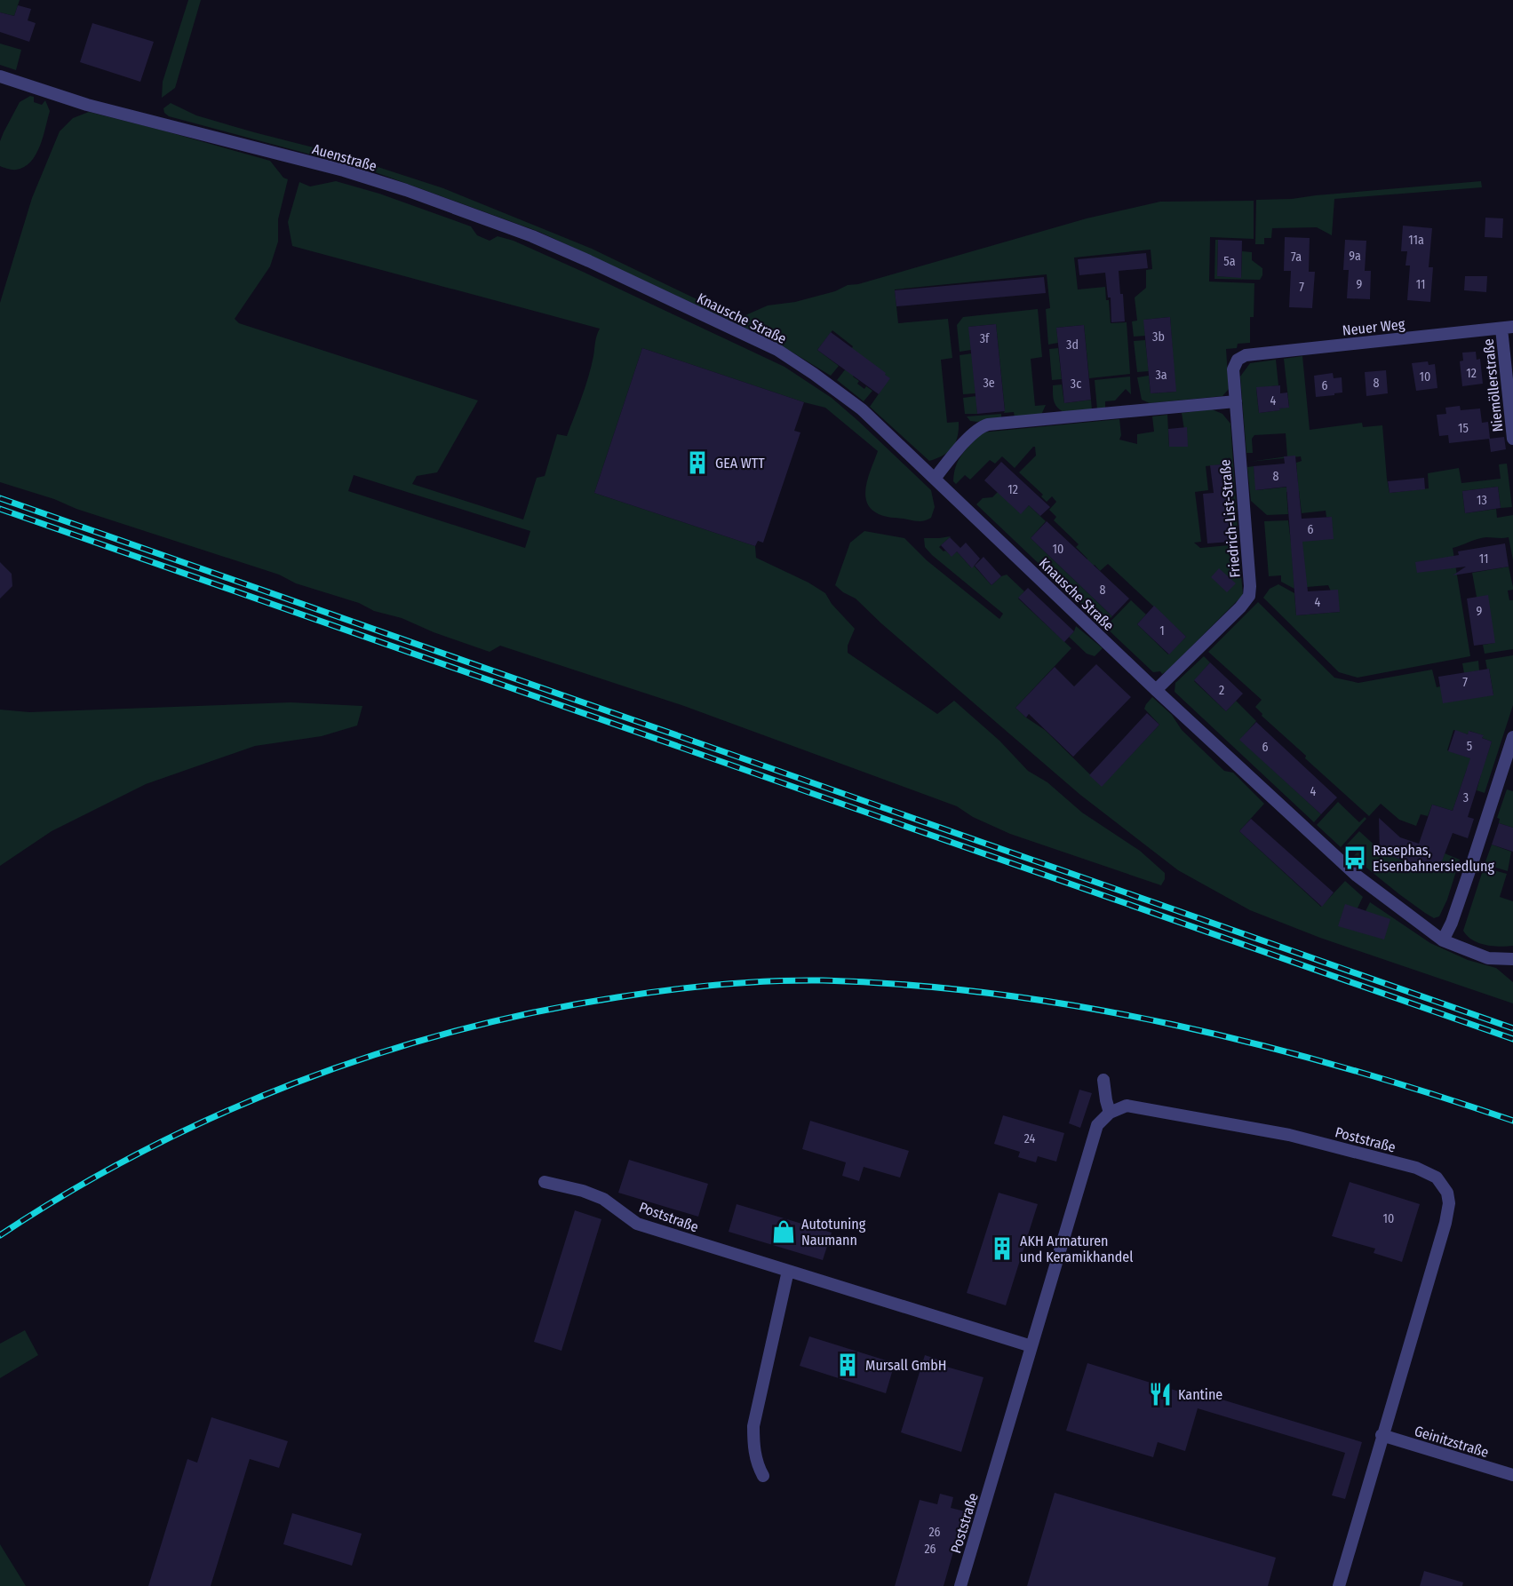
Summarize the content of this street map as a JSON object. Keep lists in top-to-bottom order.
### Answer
{
  "streets": {
    "street": [
      "Auenstraße",
      "Knausche Straße",
      "Neuer Weg",
      "Niemöllerstraße",
      "Friedrich-List-Straße",
      "Poststraße",
      "Geinitzstraße"
    ]
  },
  "crossings": [
    ["Auenstraße", "Knausche Straße"],
    ["Knausche Straße", "Friedrich-List-Straße"],
    ["Neuer Weg", "Niemöllerstraße"],
    ["Neuer Weg", "Friedrich-List-Straße"],
    ["Poststraße", "Geinitzstraße"]
  ],
  "places": {
    "building": ["GEA WTT", "AKH Armaturen und Keramikhandel", "Mursall GmbH"],
    "bus stop": ["Rasephas, Eisenbahnersiedlung"],
    "shop": ["Autotuning Naumann"],
    "restaurant": ["Kantine"]
  },
  "house_numbers": [
    "11a",
    "9a",
    "7a",
    "5a",
    "9",
    "11",
    "7",
    "3b",
    "3f",
    "3d",
    "12",
    "3a",
    "10",
    "3e",
    "8",
    "3c",
    "6",
    "4",
    "15",
    "8",
    "12",
    "13",
    "6",
    "10",
    "11",
    "8",
    "4",
    "9",
    "1",
    "7",
    "2",
    "5",
    "6",
    "4",
    "3",
    "24",
    "10",
    "26",
    "26"
  ]
}
